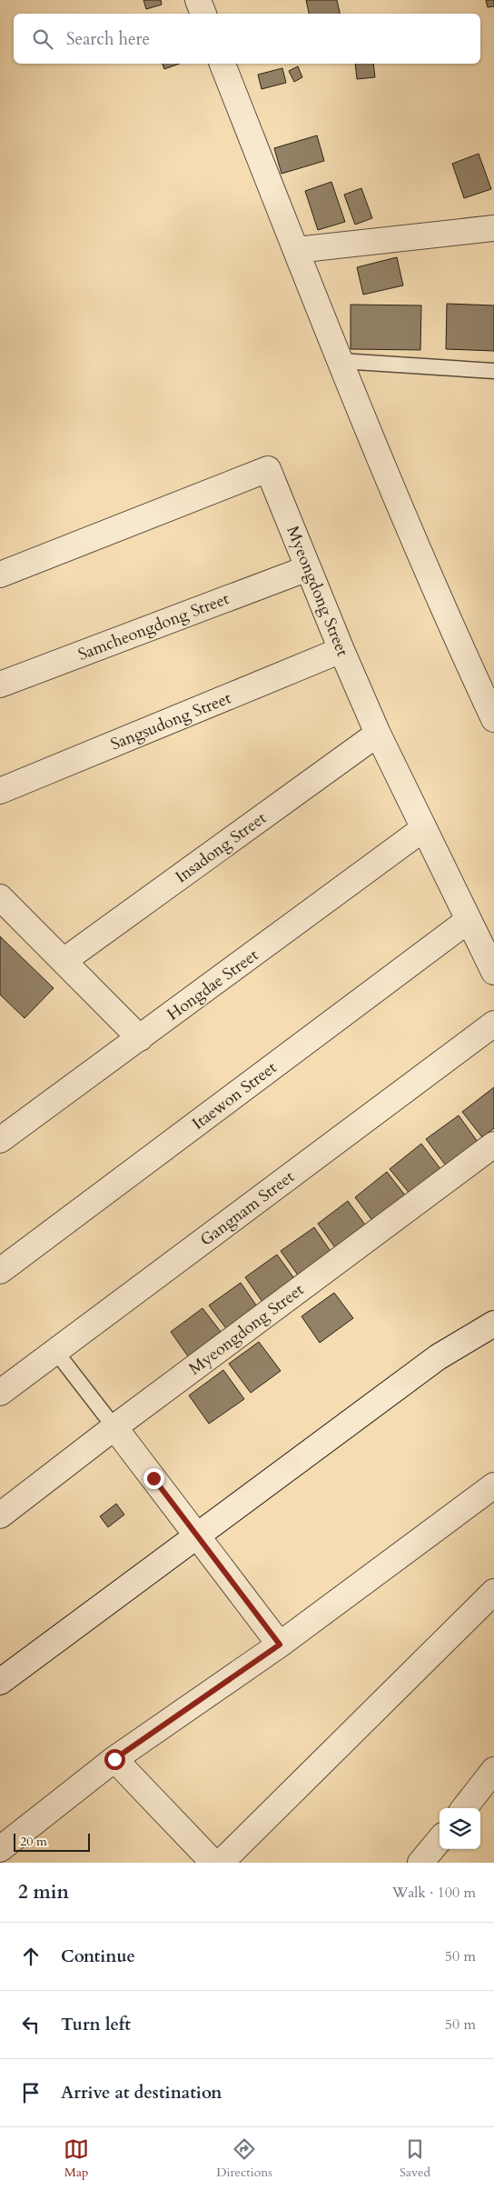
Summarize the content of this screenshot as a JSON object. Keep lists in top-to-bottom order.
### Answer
{
  "streets": {
    "street": [
      "Myeongdong Street",
      "Samcheongdong Street",
      "Sangsudong Street",
      "Insadong Street",
      "Hongdae Street",
      "Itaewon Street",
      "Gangnam Street"
    ]
  },
  "crossings": [
    ["Myeongdong Street", "Samcheongdong Street"],
    ["Myeongdong Street", "Sangsudong Street"],
    ["Myeongdong Street", "Insadong Street"],
    ["Myeongdong Street", "Hongdae Street"],
    ["Myeongdong Street", "Itaewon Street"]
  ],
  "scale_bar": "20 m",
  "page": {
    "search": "Search here",
    "scale": "20 m",
    "heading": ["2 min", "Walk · 100 m"],
    "list": [
      ["Continue", "50 m"],
      ["Turn left", "50 m"],
      "Arrive at destination"
    ],
    "nav": ["Map", "Directions", "Saved"]
  }
}
